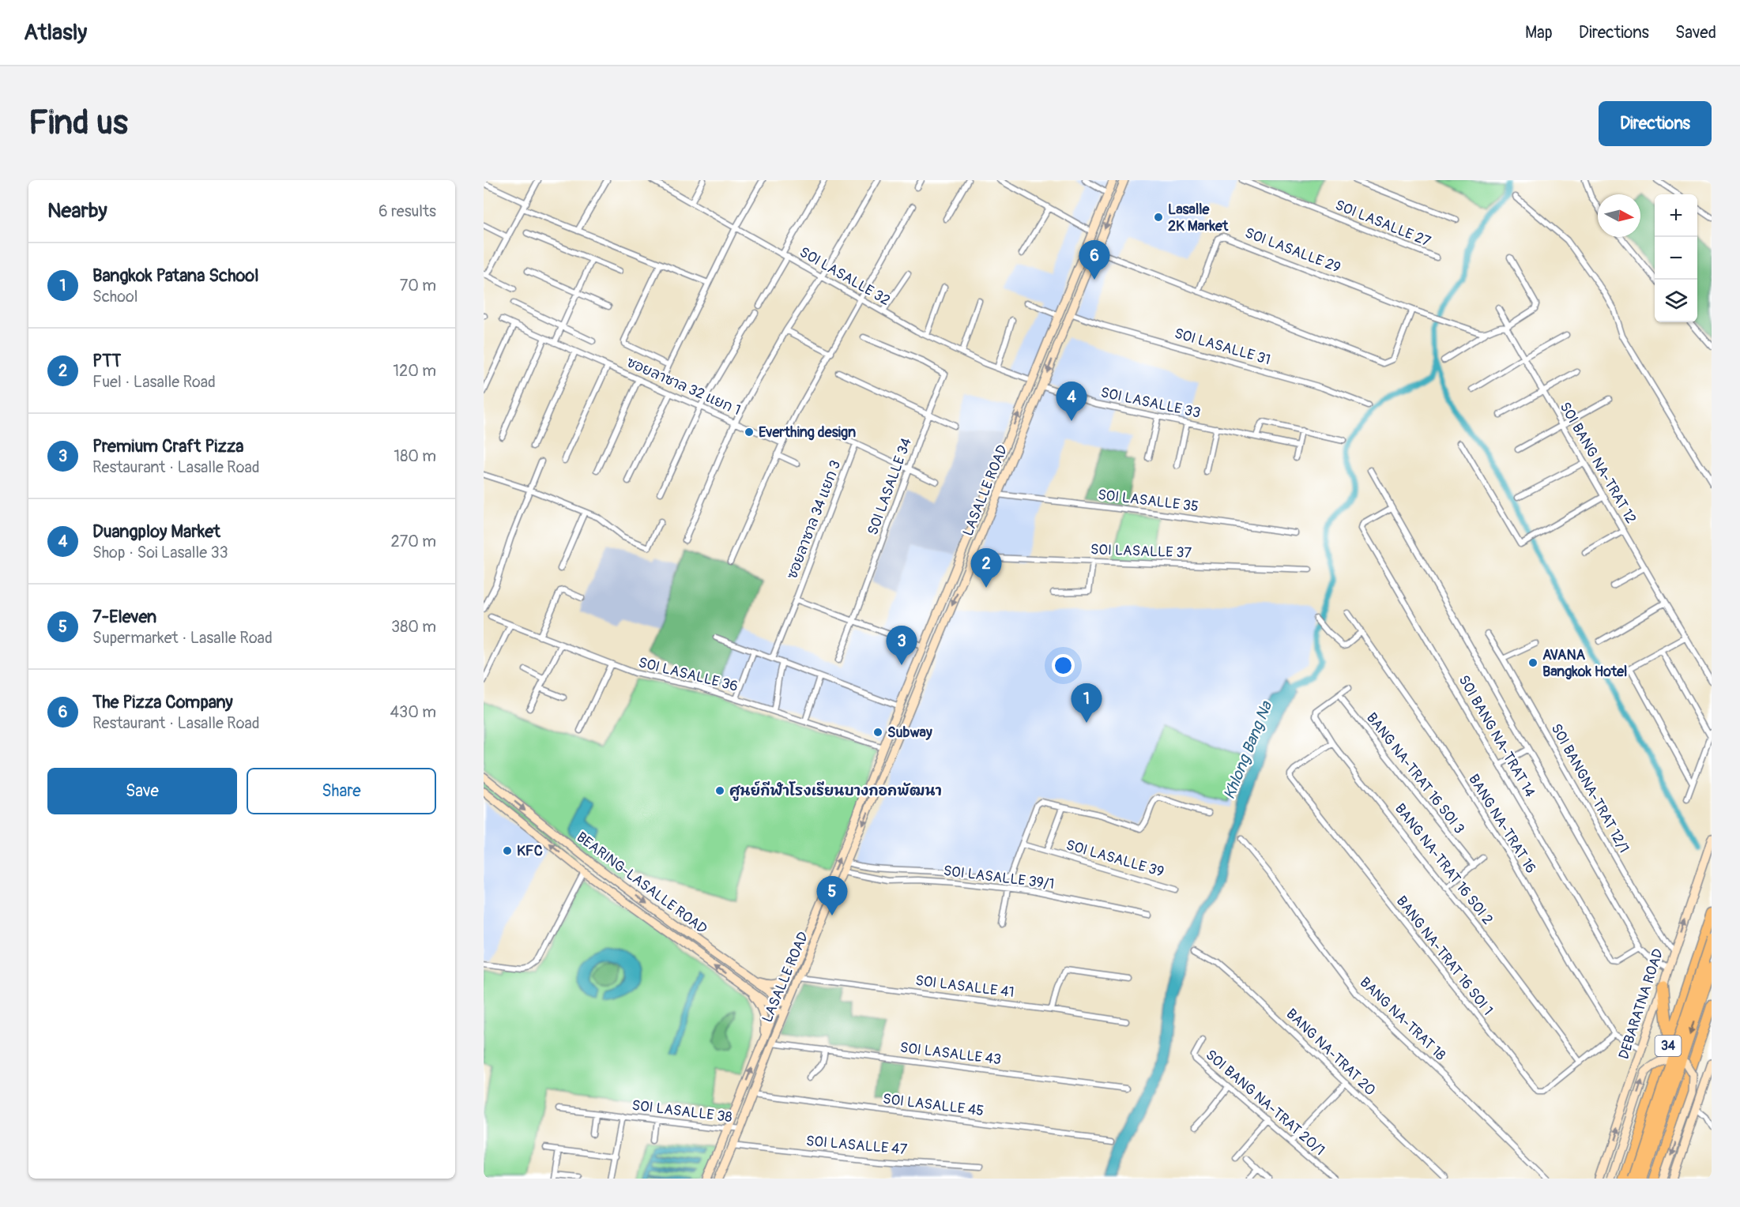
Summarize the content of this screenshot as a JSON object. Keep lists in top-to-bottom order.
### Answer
{
  "streets": {
    "highway": ["34"],
    "street": [
      "SOI LASALLE 27",
      "SOI LASALLE 29",
      "SOI LASALLE 32",
      "SOI LASALLE 31",
      "ซอยลาซาล 32 แยก 1",
      "SOI LASALLE 33",
      "SOI BANG NA-TRAT 12",
      "SOI LASALLE 34",
      "LASALLE ROAD",
      "SOI LASALLE 35",
      "ซอยลาซาล 34 แยก 3",
      "SOI LASALLE 37",
      "SOI LASALLE 36",
      "SOI BANG NA-TRAT 14",
      "BANG NA-TRAT 16 SOI 3",
      "SOI BANGNA-TRAT 12/1",
      "BANG NA-TRAT 16",
      "SOI LASALLE 39",
      "BANG NA-TRAT 16 SOI 2",
      "SOI LASALLE 39/1",
      "BEARING-LASALLE ROAD",
      "BANG NA-TRAT 16 SOI 1",
      "SOI LASALLE 41",
      "DEBARATNA ROAD",
      "BANG NA-TRAT 18",
      "BANG NA-TRAT 20",
      "SOI LASALLE 43",
      "SOI BANG NA-TRAT 20/1",
      "SOI LASALLE 45",
      "SOI LASALLE 38",
      "SOI LASALLE 47"
    ]
  },
  "crossings": [
    ["SOI LASALLE 32", "LASALLE ROAD"],
    ["SOI LASALLE 31", "LASALLE ROAD"],
    ["SOI LASALLE 33", "LASALLE ROAD"],
    ["SOI LASALLE 34", "ซอยลาซาล 34 แยก 3"],
    ["LASALLE ROAD", "SOI LASALLE 35"],
    ["LASALLE ROAD", "SOI LASALLE 37"],
    ["LASALLE ROAD", "SOI LASALLE 36"],
    ["LASALLE ROAD", "SOI LASALLE 39/1"],
    ["LASALLE ROAD", "BEARING-LASALLE ROAD"],
    ["LASALLE ROAD", "SOI LASALLE 41"],
    ["LASALLE ROAD", "SOI LASALLE 43"],
    ["LASALLE ROAD", "SOI LASALLE 45"],
    ["LASALLE ROAD", "SOI LASALLE 38"],
    ["LASALLE ROAD", "SOI LASALLE 47"],
    ["SOI BANG NA-TRAT 14", "DEBARATNA ROAD"],
    ["BANG NA-TRAT 16 SOI 3", "BANG NA-TRAT 16 SOI 2"],
    ["SOI BANGNA-TRAT 12/1", "DEBARATNA ROAD"],
    ["BANG NA-TRAT 16", "BANG NA-TRAT 16 SOI 1"],
    ["BANG NA-TRAT 16 SOI 2", "BANG NA-TRAT 16 SOI 1"]
  ],
  "one_way": ["DEBARATNA ROAD"],
  "water": ["Khlong Bang Na"],
  "places": [
    "Lasalle 2K Market",
    "Everthing design",
    "AVANA Bangkok Hotel",
    "Subway",
    "ศูนย์กีฬาโรงเรียนบางกอกพัฒนา",
    "KFC"
  ],
  "north": "right",
  "page": {
    "header": "Atlasly",
    "nav": ["Map", "Directions", "Saved"],
    "buttons": [
      "Directions",
      ["Save", "Share"]
    ],
    "title": "Find us",
    "heading": ["Nearby", "6 results"],
    "map_buttons": ["+", "−"],
    "pins": [
      "6",
      "4",
      "2",
      "3",
      "1",
      "5"
    ],
    "list": [
      {
        "mark": "1",
        "name": "Bangkok Patana School",
        "note": "School",
        "value": "70 m"
      },
      {
        "mark": "2",
        "name": "PTT",
        "note": "Fuel · Lasalle Road",
        "value": "120 m"
      },
      {
        "mark": "3",
        "name": "Premium Craft Pizza",
        "note": "Restaurant · Lasalle Road",
        "value": "180 m"
      },
      {
        "mark": "4",
        "name": "Duangploy Market",
        "note": "Shop · Soi Lasalle 33",
        "value": "270 m"
      },
      {
        "mark": "5",
        "name": "7-Eleven",
        "note": "Supermarket · Lasalle Road",
        "value": "380 m"
      },
      {
        "mark": "6",
        "name": "The Pizza Company",
        "note": "Restaurant · Lasalle Road",
        "value": "430 m"
      }
    ]
  }
}
